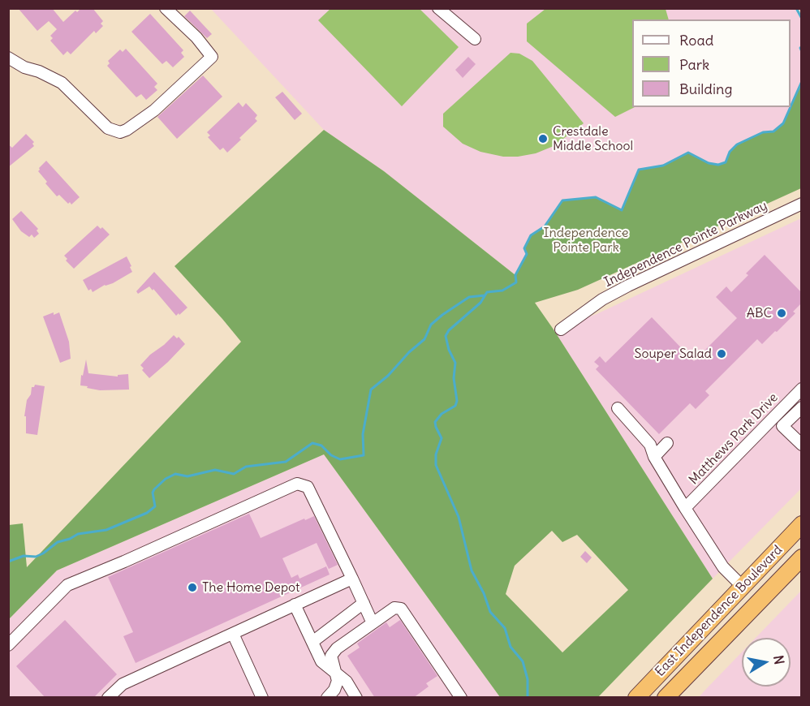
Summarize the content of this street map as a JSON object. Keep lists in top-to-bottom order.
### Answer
{
  "streets": {
    "highway": ["East Independence Boulevard"],
    "street": ["Independence Pointe Parkway", "Matthews Park Drive"]
  },
  "parks": ["Independence Pointe Park"],
  "places": [
    "Crestdale Middle School",
    "ABC",
    "Souper Salad",
    "The Home Depot"
  ],
  "legend": ["Road", "Park", "Building"],
  "north": "right"
}
